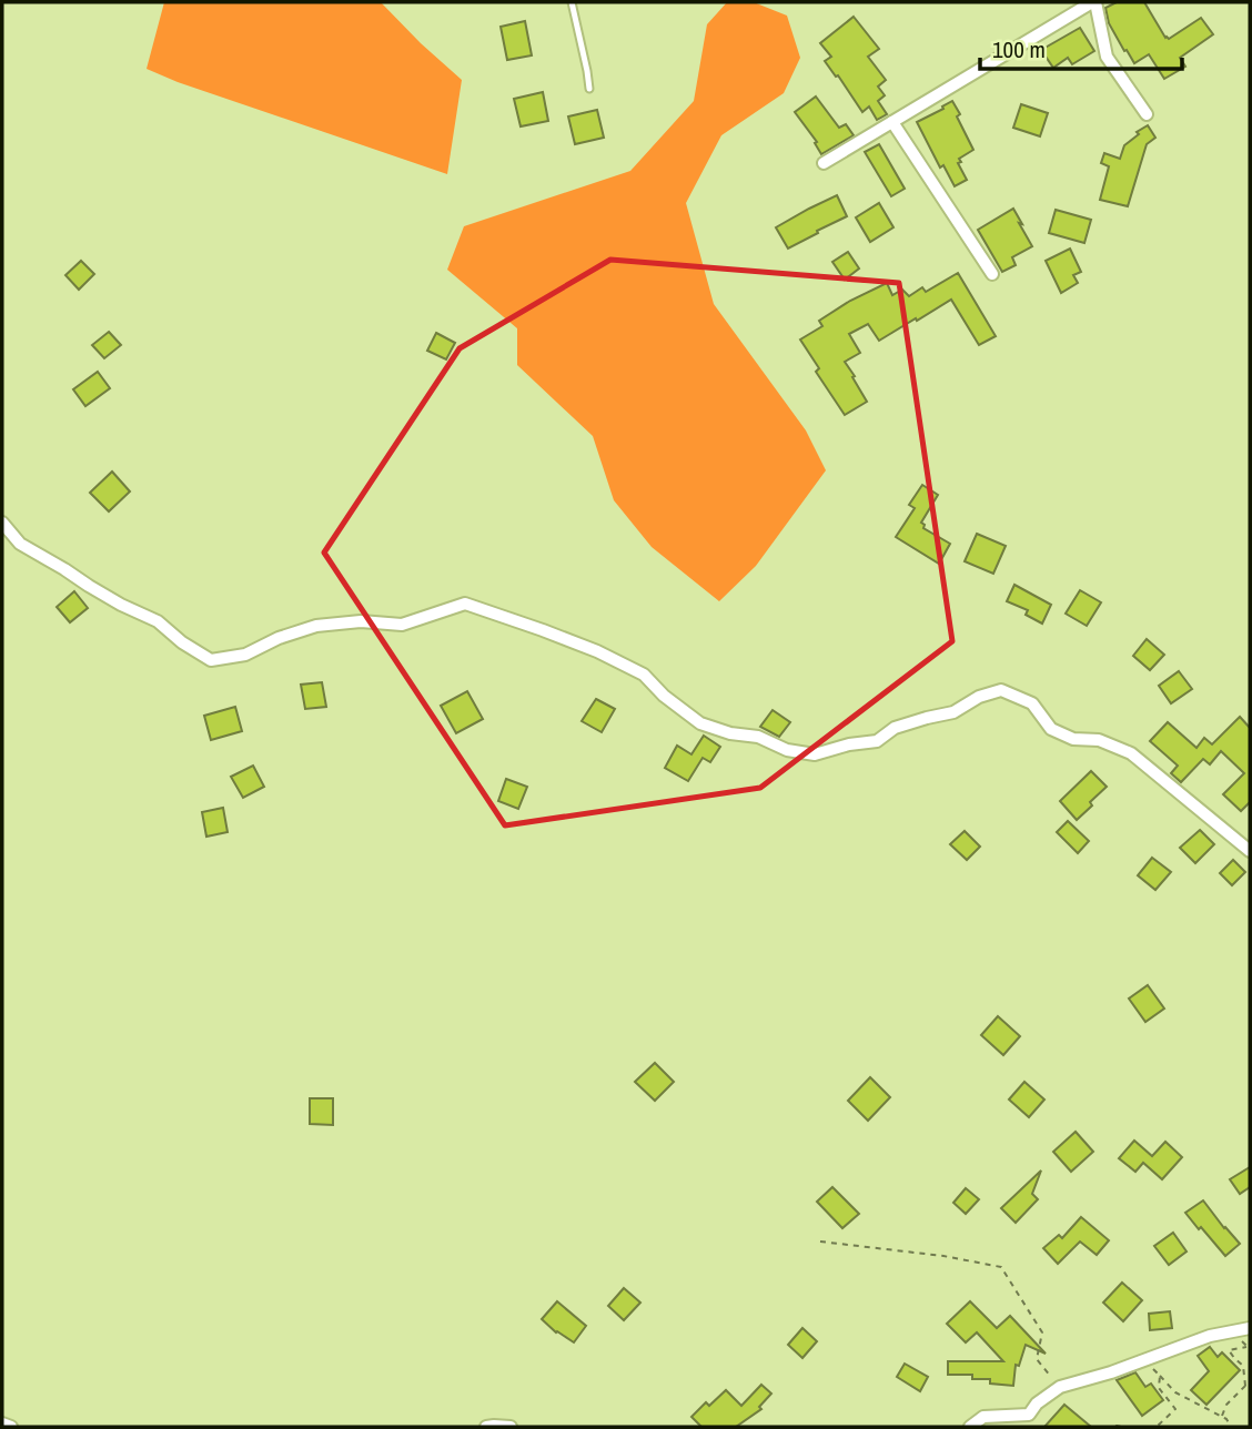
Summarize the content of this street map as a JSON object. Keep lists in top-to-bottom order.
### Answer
{
  "scale_bar": "100 m"
}
